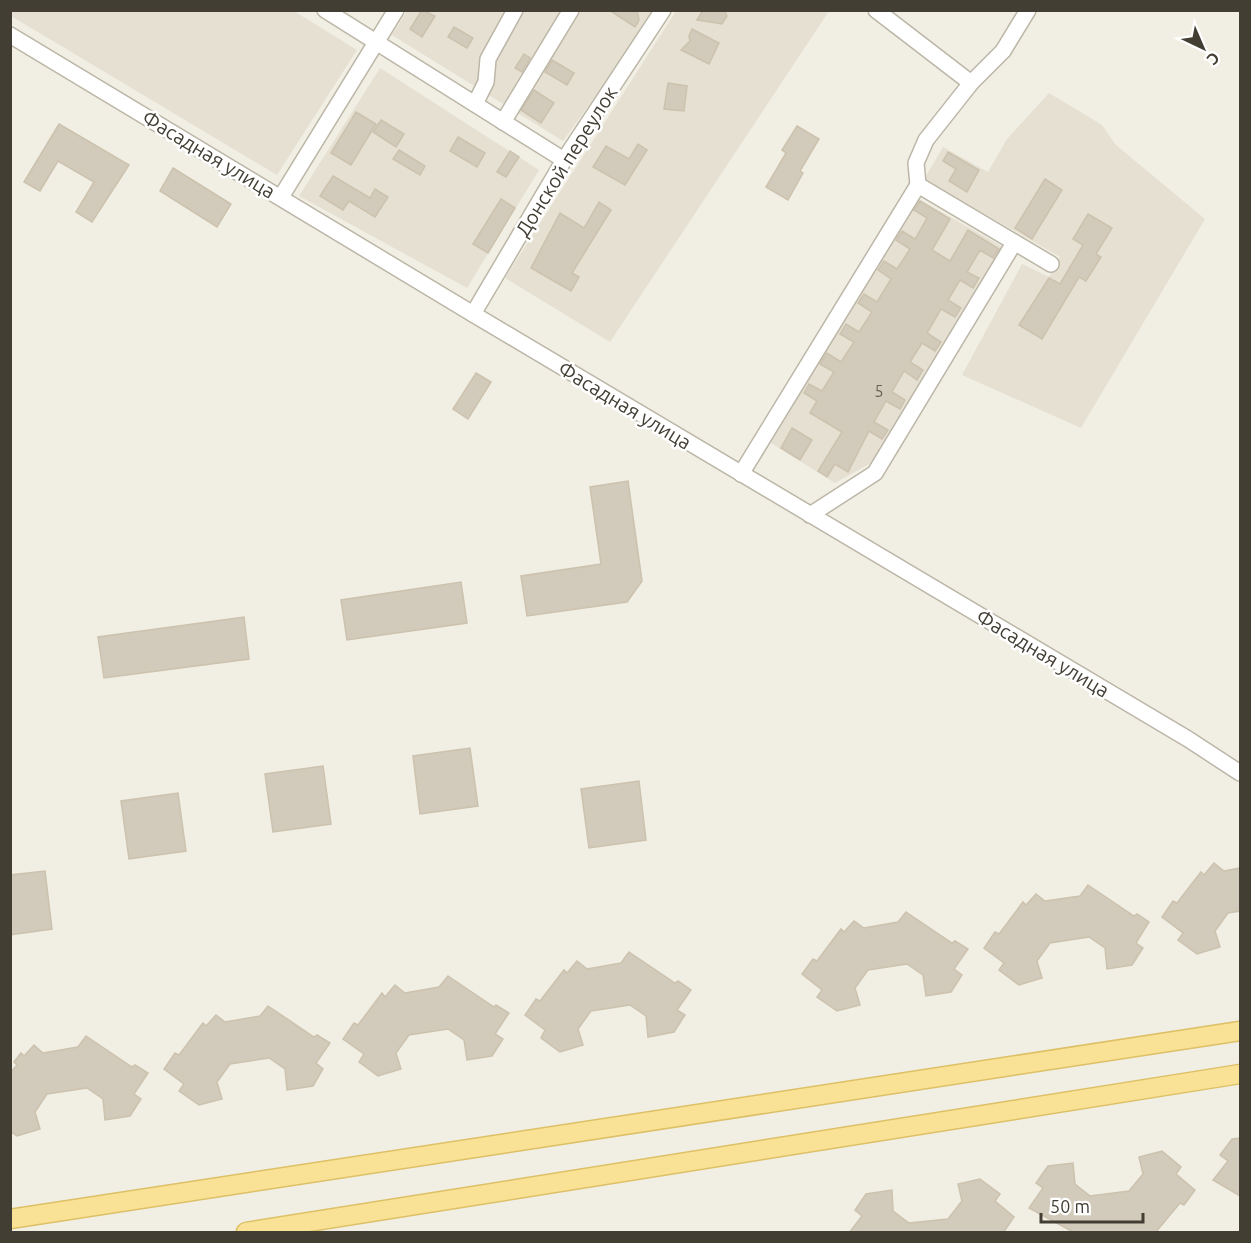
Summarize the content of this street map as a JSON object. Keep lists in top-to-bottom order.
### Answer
{
  "streets": {
    "street": ["Фасадная улица", "Донской переулок"]
  },
  "crossings": [
    ["Фасадная улица", "Донской переулок"]
  ],
  "house_numbers": ["5"],
  "scale_bar": "50 m",
  "north": "bottom right"
}
